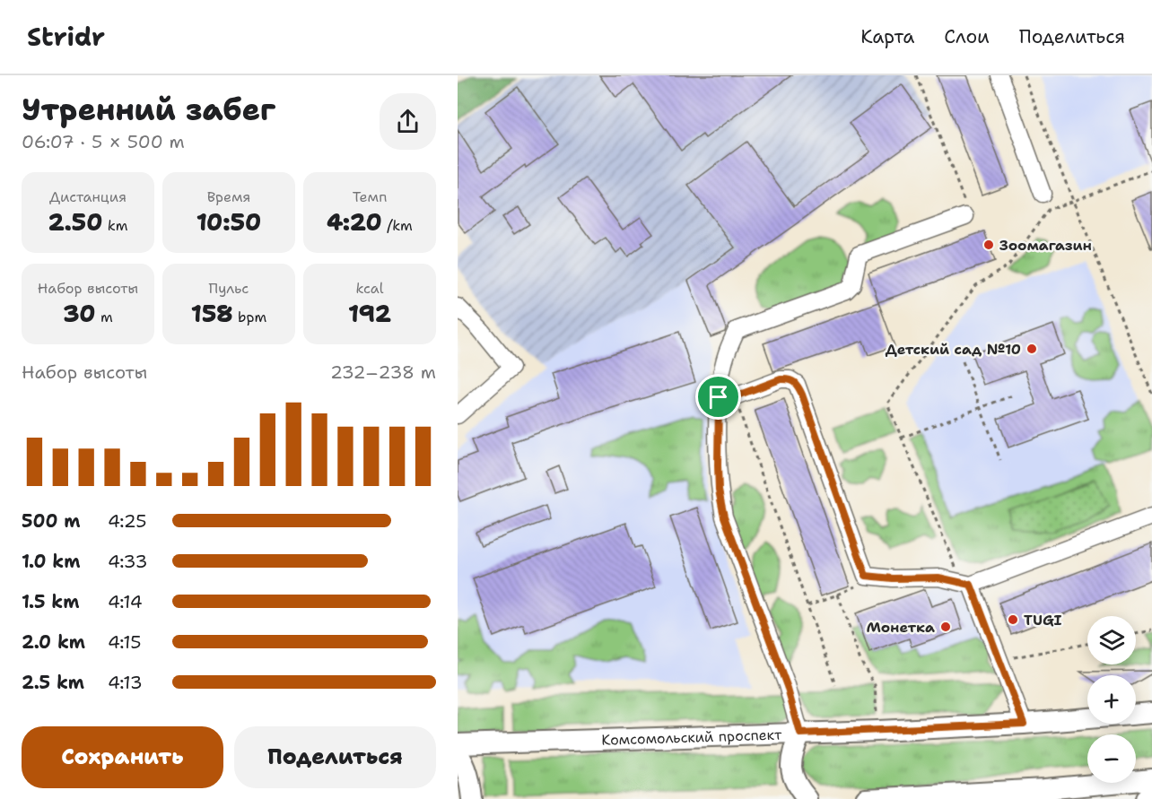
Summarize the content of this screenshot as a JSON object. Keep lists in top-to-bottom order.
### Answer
{
  "streets": {
    "main road": ["Комсомольский проспект"]
  },
  "places": [
    "Зоомагазин",
    "Детский сад №10",
    "TUGI",
    "Монетка"
  ],
  "page": {
    "header": "Stridr",
    "nav": ["Карта", "Слои", "Поделиться"],
    "heading": ["Утренний забег", "06:07 · 5 × 500 m"],
    "stats": [
      ["Дистанция", "2.50 km"],
      ["Время", "10:50"],
      ["Темп", "4:20 /km"],
      ["Набор высоты", "30 m"],
      ["Пульс", "158 bpm"],
      ["kcal", "192"]
    ],
    "chart": ["Набор высоты", "232–238 m"],
    "list": [
      {
        "name": "500 m",
        "note": "4:25"
      },
      {
        "name": "1.0 km",
        "note": "4:33"
      },
      {
        "name": "1.5 km",
        "note": "4:14"
      },
      {
        "name": "2.0 km",
        "note": "4:15"
      },
      {
        "name": "2.5 km",
        "note": "4:13"
      }
    ],
    "map_buttons": ["+", "−"],
    "buttons": ["Сохранить", "Поделиться"]
  }
}
